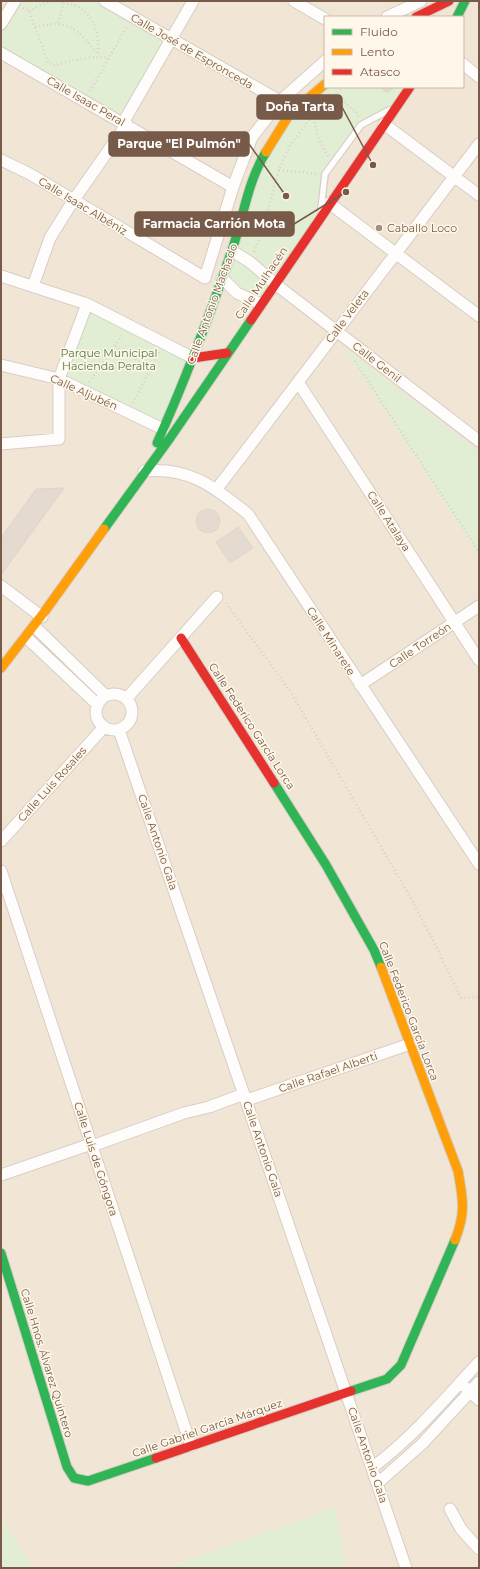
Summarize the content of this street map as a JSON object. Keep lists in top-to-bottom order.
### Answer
{
  "streets": {
    "street": [
      "Calle José de Espronceda",
      "Calle Isaac Peral",
      "Calle Isaac Albéniz",
      "Calle Mulhacén",
      "Calle Antonio Machado",
      "Calle Veleta",
      "Calle Genil",
      "Calle Aljubén",
      "Calle Atalaya",
      "Calle Minarete",
      "Calle Torreón",
      "Calle Federico García Lorca",
      "Calle Luis Rosales",
      "Calle Antonio Gala",
      "Calle Rafael Alberti",
      "Calle Luis de Góngora",
      "Calle Hnos. Álvarez Quintero",
      "Calle Gabriel García Márquez"
    ]
  },
  "crossings": [
    ["Calle José de Espronceda", "Calle Antonio Machado"],
    ["Calle Isaac Peral", "Calle Antonio Machado"],
    ["Calle Isaac Albéniz", "Calle Antonio Machado"],
    ["Calle Mulhacén", "Calle Antonio Machado"],
    ["Calle Mulhacén", "Calle Genil"],
    ["Calle Mulhacén", "Calle Minarete"],
    ["Calle Antonio Machado", "Calle Genil"],
    ["Calle Antonio Machado", "Calle Aljubén"],
    ["Calle Antonio Machado", "Calle Minarete"],
    ["Calle Veleta", "Calle Genil"],
    ["Calle Veleta", "Calle Atalaya"],
    ["Calle Veleta", "Calle Minarete"],
    ["Calle Atalaya", "Calle Torreón"],
    ["Calle Minarete", "Calle Torreón"],
    ["Calle Federico García Lorca", "Calle Antonio Gala"],
    ["Calle Federico García Lorca", "Calle Rafael Alberti"],
    ["Calle Federico García Lorca", "Calle Gabriel García Márquez"],
    ["Calle Luis Rosales", "Calle Antonio Gala"],
    ["Calle Antonio Gala", "Calle Rafael Alberti"],
    ["Calle Antonio Gala", "Calle Gabriel García Márquez"],
    ["Calle Rafael Alberti", "Calle Luis de Góngora"],
    ["Calle Luis de Góngora", "Calle Gabriel García Márquez"],
    ["Calle Hnos. Álvarez Quintero", "Calle Gabriel García Márquez"]
  ],
  "parks": ["Parque Municipal Hacienda Peralta"],
  "places": [
    "Doña Tarta",
    "Farmacia Carrión Mota",
    "Parque \"El Pulmón\"",
    "Caballo Loco"
  ],
  "legend": ["Fluido", "Lento", "Atasco"]
}
